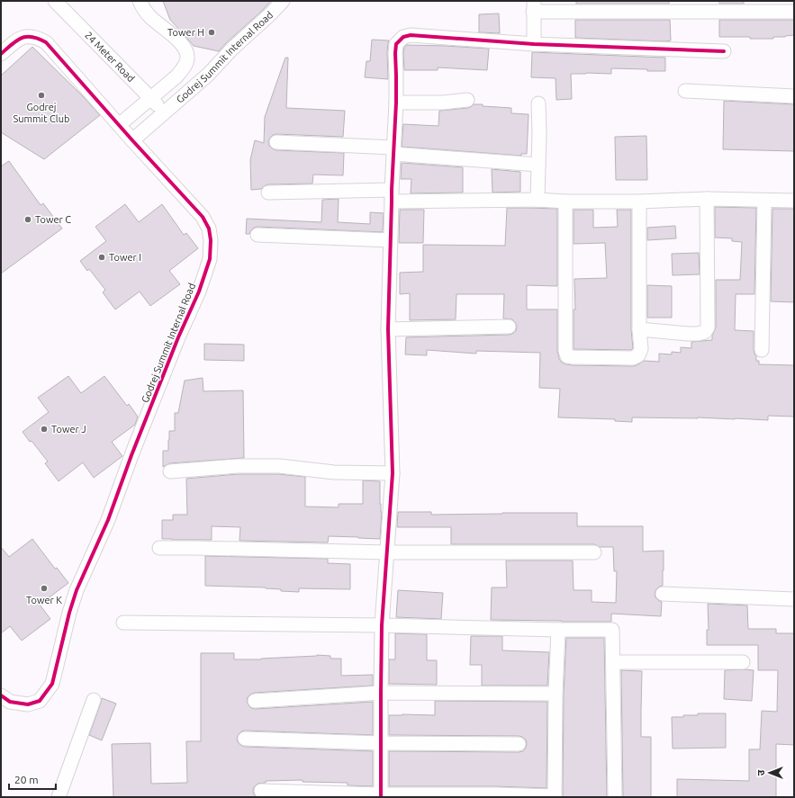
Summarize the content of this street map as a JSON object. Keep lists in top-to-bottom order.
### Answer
{
  "streets": {
    "street": ["24 Meter Road", "Godrej Summit Internal Road"]
  },
  "crossings": [
    ["24 Meter Road", "Godrej Summit Internal Road"]
  ],
  "places": [
    "Tower H",
    "Godrej Summit Club",
    "Tower C",
    "Tower I",
    "Tower J",
    "Tower K"
  ],
  "scale_bar": "20 m",
  "north": "left"
}
